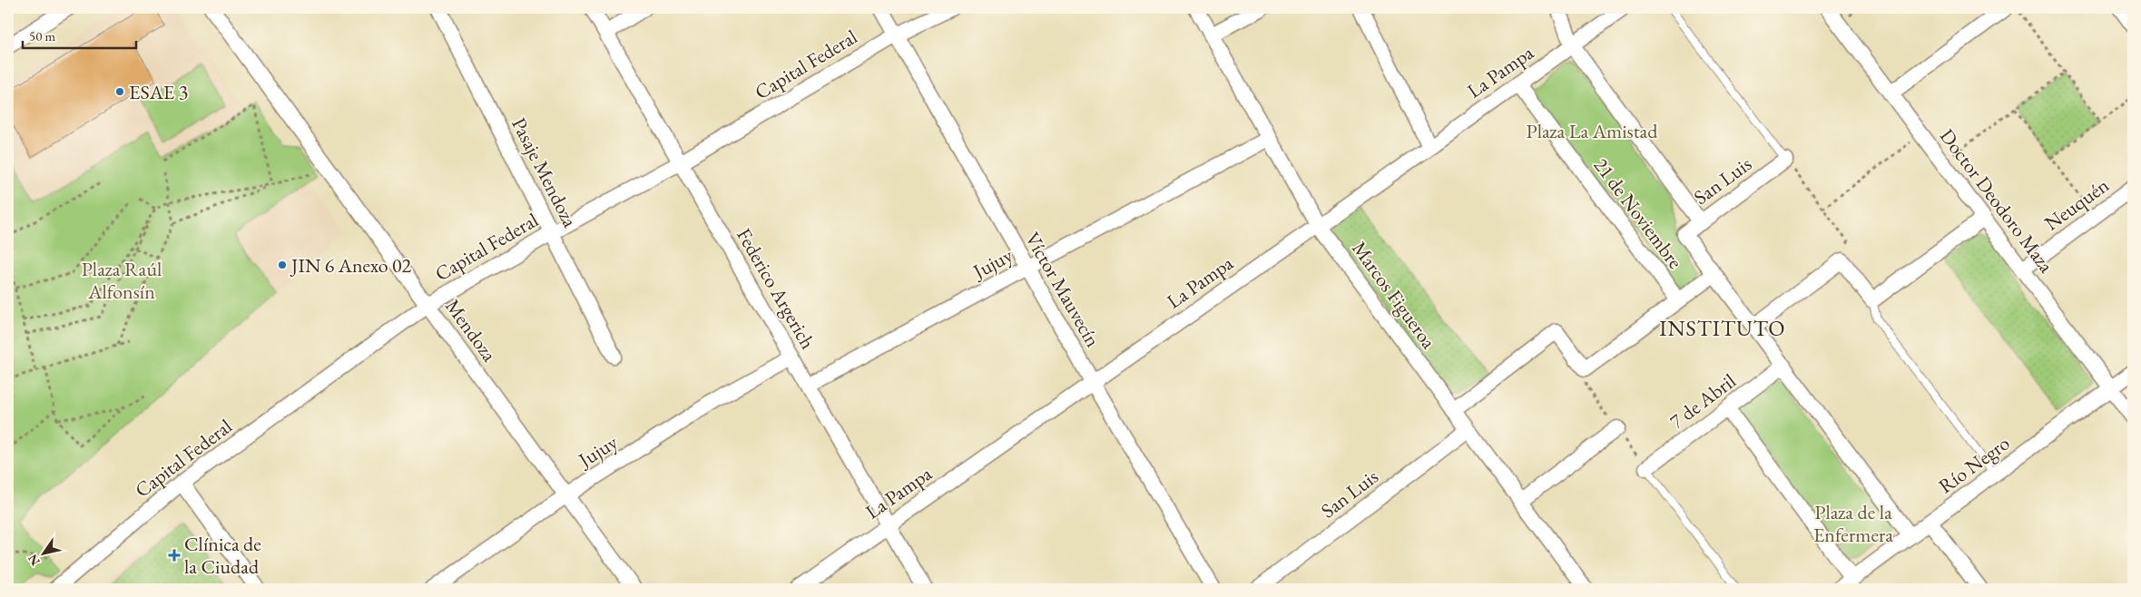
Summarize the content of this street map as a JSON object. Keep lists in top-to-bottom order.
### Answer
{
  "streets": {
    "street": [
      "Capital Federal",
      "La Pampa",
      "Pasaje Mendoza",
      "San Luis",
      "Doctor Deodoro Maza",
      "Neuquén",
      "21 de Noviembre",
      "Jujuy",
      "Federico Argerich",
      "Víctor Mauvecín",
      "Marcos Figueroa",
      "Mendoza",
      "7 de Abril",
      "Río Negro"
    ]
  },
  "crossings": [
    ["Capital Federal", "Pasaje Mendoza"],
    ["Capital Federal", "Federico Argerich"],
    ["Capital Federal", "Víctor Mauvecín"],
    ["Capital Federal", "Mendoza"],
    ["La Pampa", "21 de Noviembre"],
    ["La Pampa", "Federico Argerich"],
    ["La Pampa", "Víctor Mauvecín"],
    ["La Pampa", "Marcos Figueroa"],
    ["San Luis", "Marcos Figueroa"],
    ["Doctor Deodoro Maza", "Neuquén"],
    ["Doctor Deodoro Maza", "Río Negro"],
    ["Jujuy", "Federico Argerich"],
    ["Jujuy", "Víctor Mauvecín"],
    ["Jujuy", "Marcos Figueroa"],
    ["Jujuy", "Mendoza"]
  ],
  "districts": ["INSTITUTO"],
  "parks": ["Plaza La Amistad", "Plaza Raúl Alfonsín", "Plaza de la Enfermera"],
  "places": {
    "other": ["ESAE 3", "JIN 6 Anexo 02"],
    "health": ["Clínica de la Ciudad"]
  },
  "scale_bar": "50 m",
  "north": "bottom left"
}
